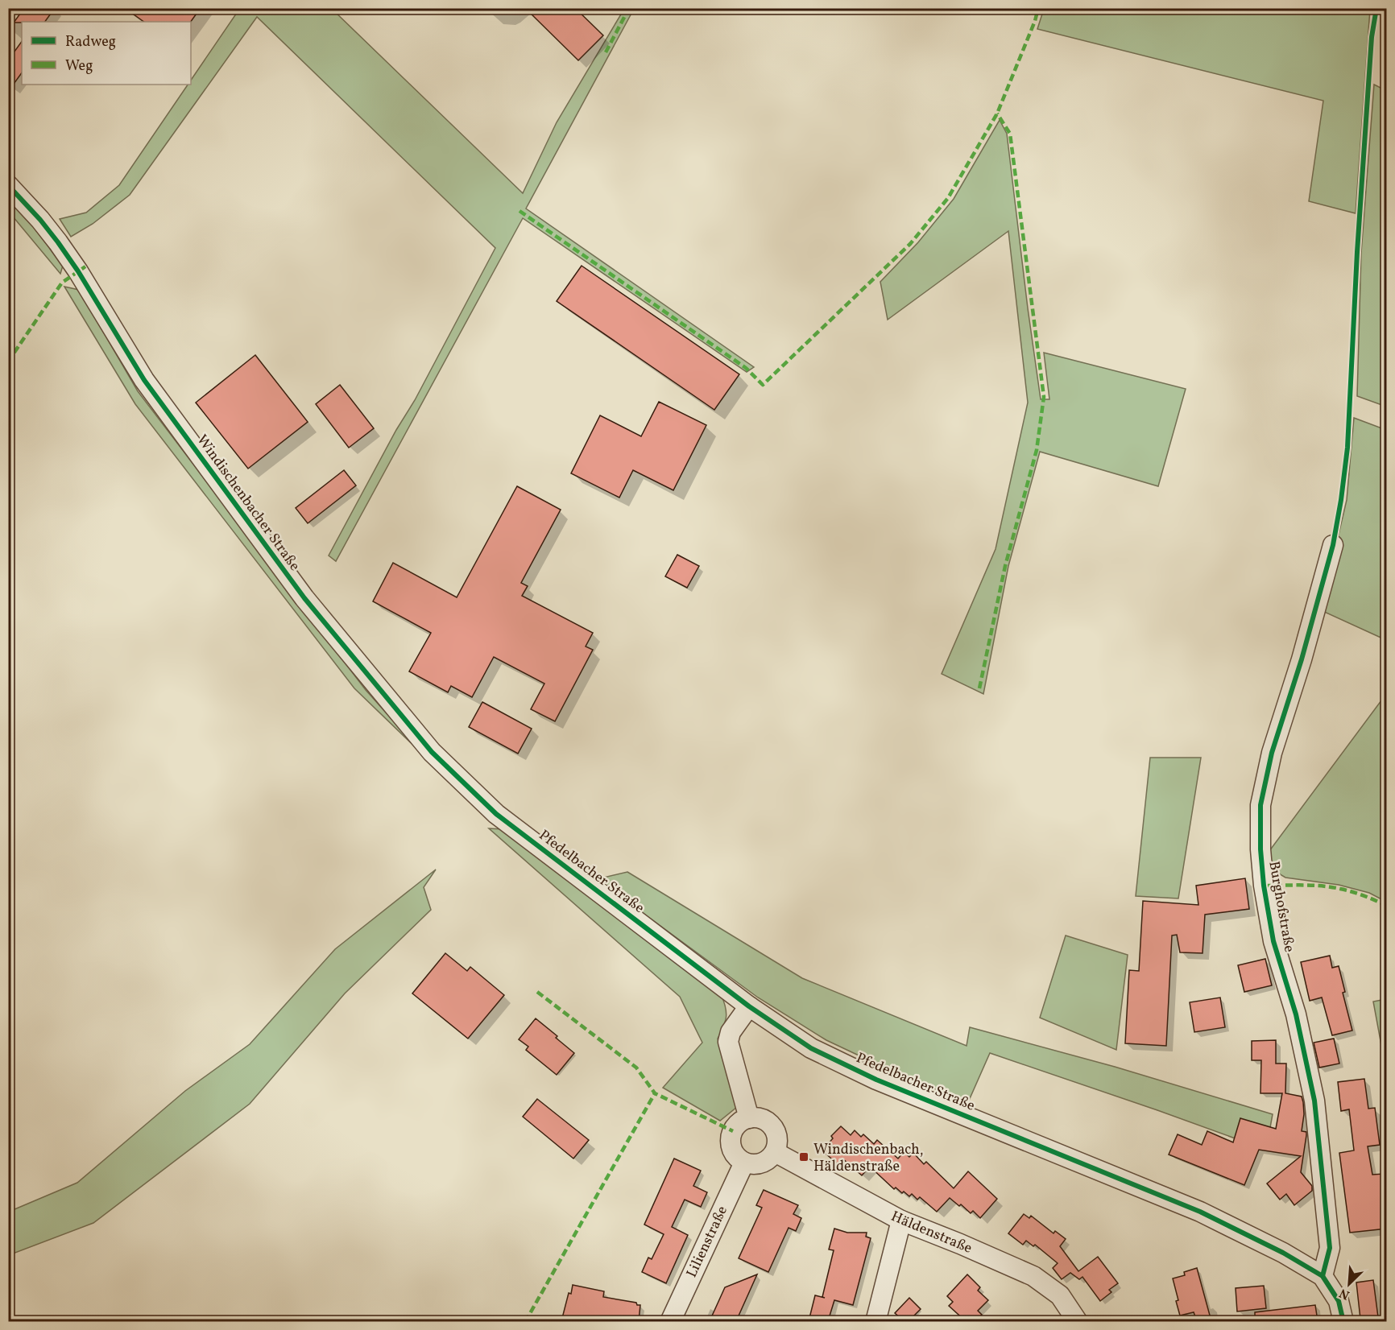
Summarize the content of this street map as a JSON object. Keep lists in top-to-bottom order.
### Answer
{
  "streets": {
    "street": [
      "Windischenbacher Straße",
      "Pfedelbacher Straße",
      "Burghofstraße",
      "Häldenstraße",
      "Lilienstraße"
    ]
  },
  "crossings": [
    ["Windischenbacher Straße", "Pfedelbacher Straße"],
    ["Pfedelbacher Straße", "Burghofstraße"],
    ["Häldenstraße", "Lilienstraße"]
  ],
  "places": {
    "transit": ["Windischenbach, Häldenstraße"]
  },
  "legend": ["Radweg", "Weg"],
  "north": "bottom left"
}
